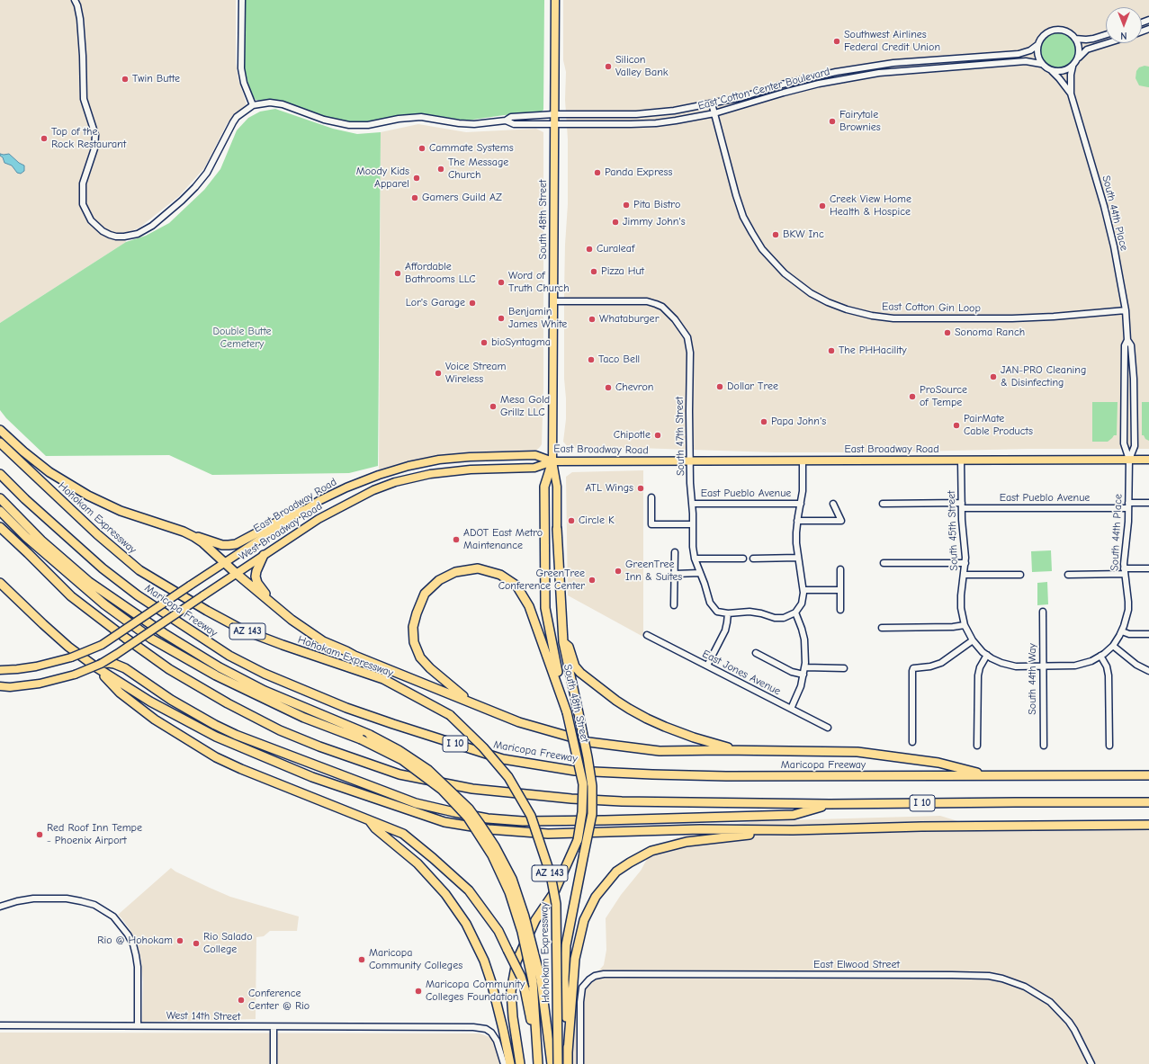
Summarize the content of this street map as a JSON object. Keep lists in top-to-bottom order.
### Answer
{
  "streets": {
    "highway": [
      "South 48th Street",
      "Hohokam Expressway",
      "Maricopa Freeway",
      "AZ 143",
      "I 10"
    ],
    "main road": ["East Broadway Road", "West Broadway Road"],
    "street": [
      "East Cotton Center Boulevard",
      "South 44th Place",
      "East Cotton Gin Loop",
      "South 47th Street",
      "East Pueblo Avenue",
      "South 45th Street",
      "East Jones Avenue",
      "South 44th Way",
      "East Elwood Street",
      "West 14th Street"
    ]
  },
  "crossings": [
    ["East Cotton Center Boulevard", "South 44th Place"],
    ["East Cotton Center Boulevard", "South 48th Street"],
    ["East Cotton Center Boulevard", "East Cotton Gin Loop"],
    ["South 44th Place", "East Cotton Gin Loop"],
    ["South 44th Place", "East Broadway Road"],
    ["South 44th Place", "East Pueblo Avenue"],
    ["South 44th Place", "South 45th Street"],
    ["South 44th Place", "South 44th Way"],
    ["South 48th Street", "South 47th Street"],
    ["South 48th Street", "East Broadway Road"],
    ["South 48th Street", "West Broadway Road"],
    ["South 47th Street", "East Broadway Road"],
    ["South 47th Street", "East Pueblo Avenue"],
    ["East Broadway Road", "South 45th Street"],
    ["East Broadway Road", "West Broadway Road"],
    ["East Pueblo Avenue", "South 45th Street"],
    ["South 45th Street", "South 44th Way"]
  ],
  "parks": ["Double Butte Cemetery"],
  "places": [
    "Southwest Airlines Federal Credit Union",
    "Silicon Valley Bank",
    "Twin Butte",
    "Fairytale Brownies",
    "Top of the Rock Restaurant",
    "Cammate Systems",
    "The Message Church",
    "Panda Express",
    "Moody Kids Apparel",
    "Gamers Guild AZ",
    "Pita Bistro",
    "Creek View Home Health & Hospice",
    "Jimmy John's",
    "BKW Inc",
    "Curaleaf",
    "Pizza Hut",
    "Affordable Bathrooms LLC",
    "Word of Truth Church",
    "Lor's Garage",
    "Benjamin James White",
    "Whataburger",
    "Sonoma Ranch",
    "bioSyntagma",
    "The PHHacility",
    "Taco Bell",
    "Voice Stream Wireless",
    "JAN-PRO Cleaning & Disinfecting",
    "Dollar Tree",
    "Chevron",
    "ProSource of Tempe",
    "Mesa Gold Grillz LLC",
    "Papa John's",
    "PairMate Cable Products",
    "Chipotle",
    "ATL Wings",
    "Circle K",
    "ADOT East Metro Maintenance",
    "GreenTree Inn & Suites",
    "GreenTree Conference Center",
    "Red Roof Inn Tempe - Phoenix Airport",
    "Rio @ Hohokam",
    "Rio Salado College",
    "Maricopa Community Colleges",
    "Maricopa Community Colleges Foundation",
    "Conference Center @ Rio"
  ],
  "north": "bottom"
}
